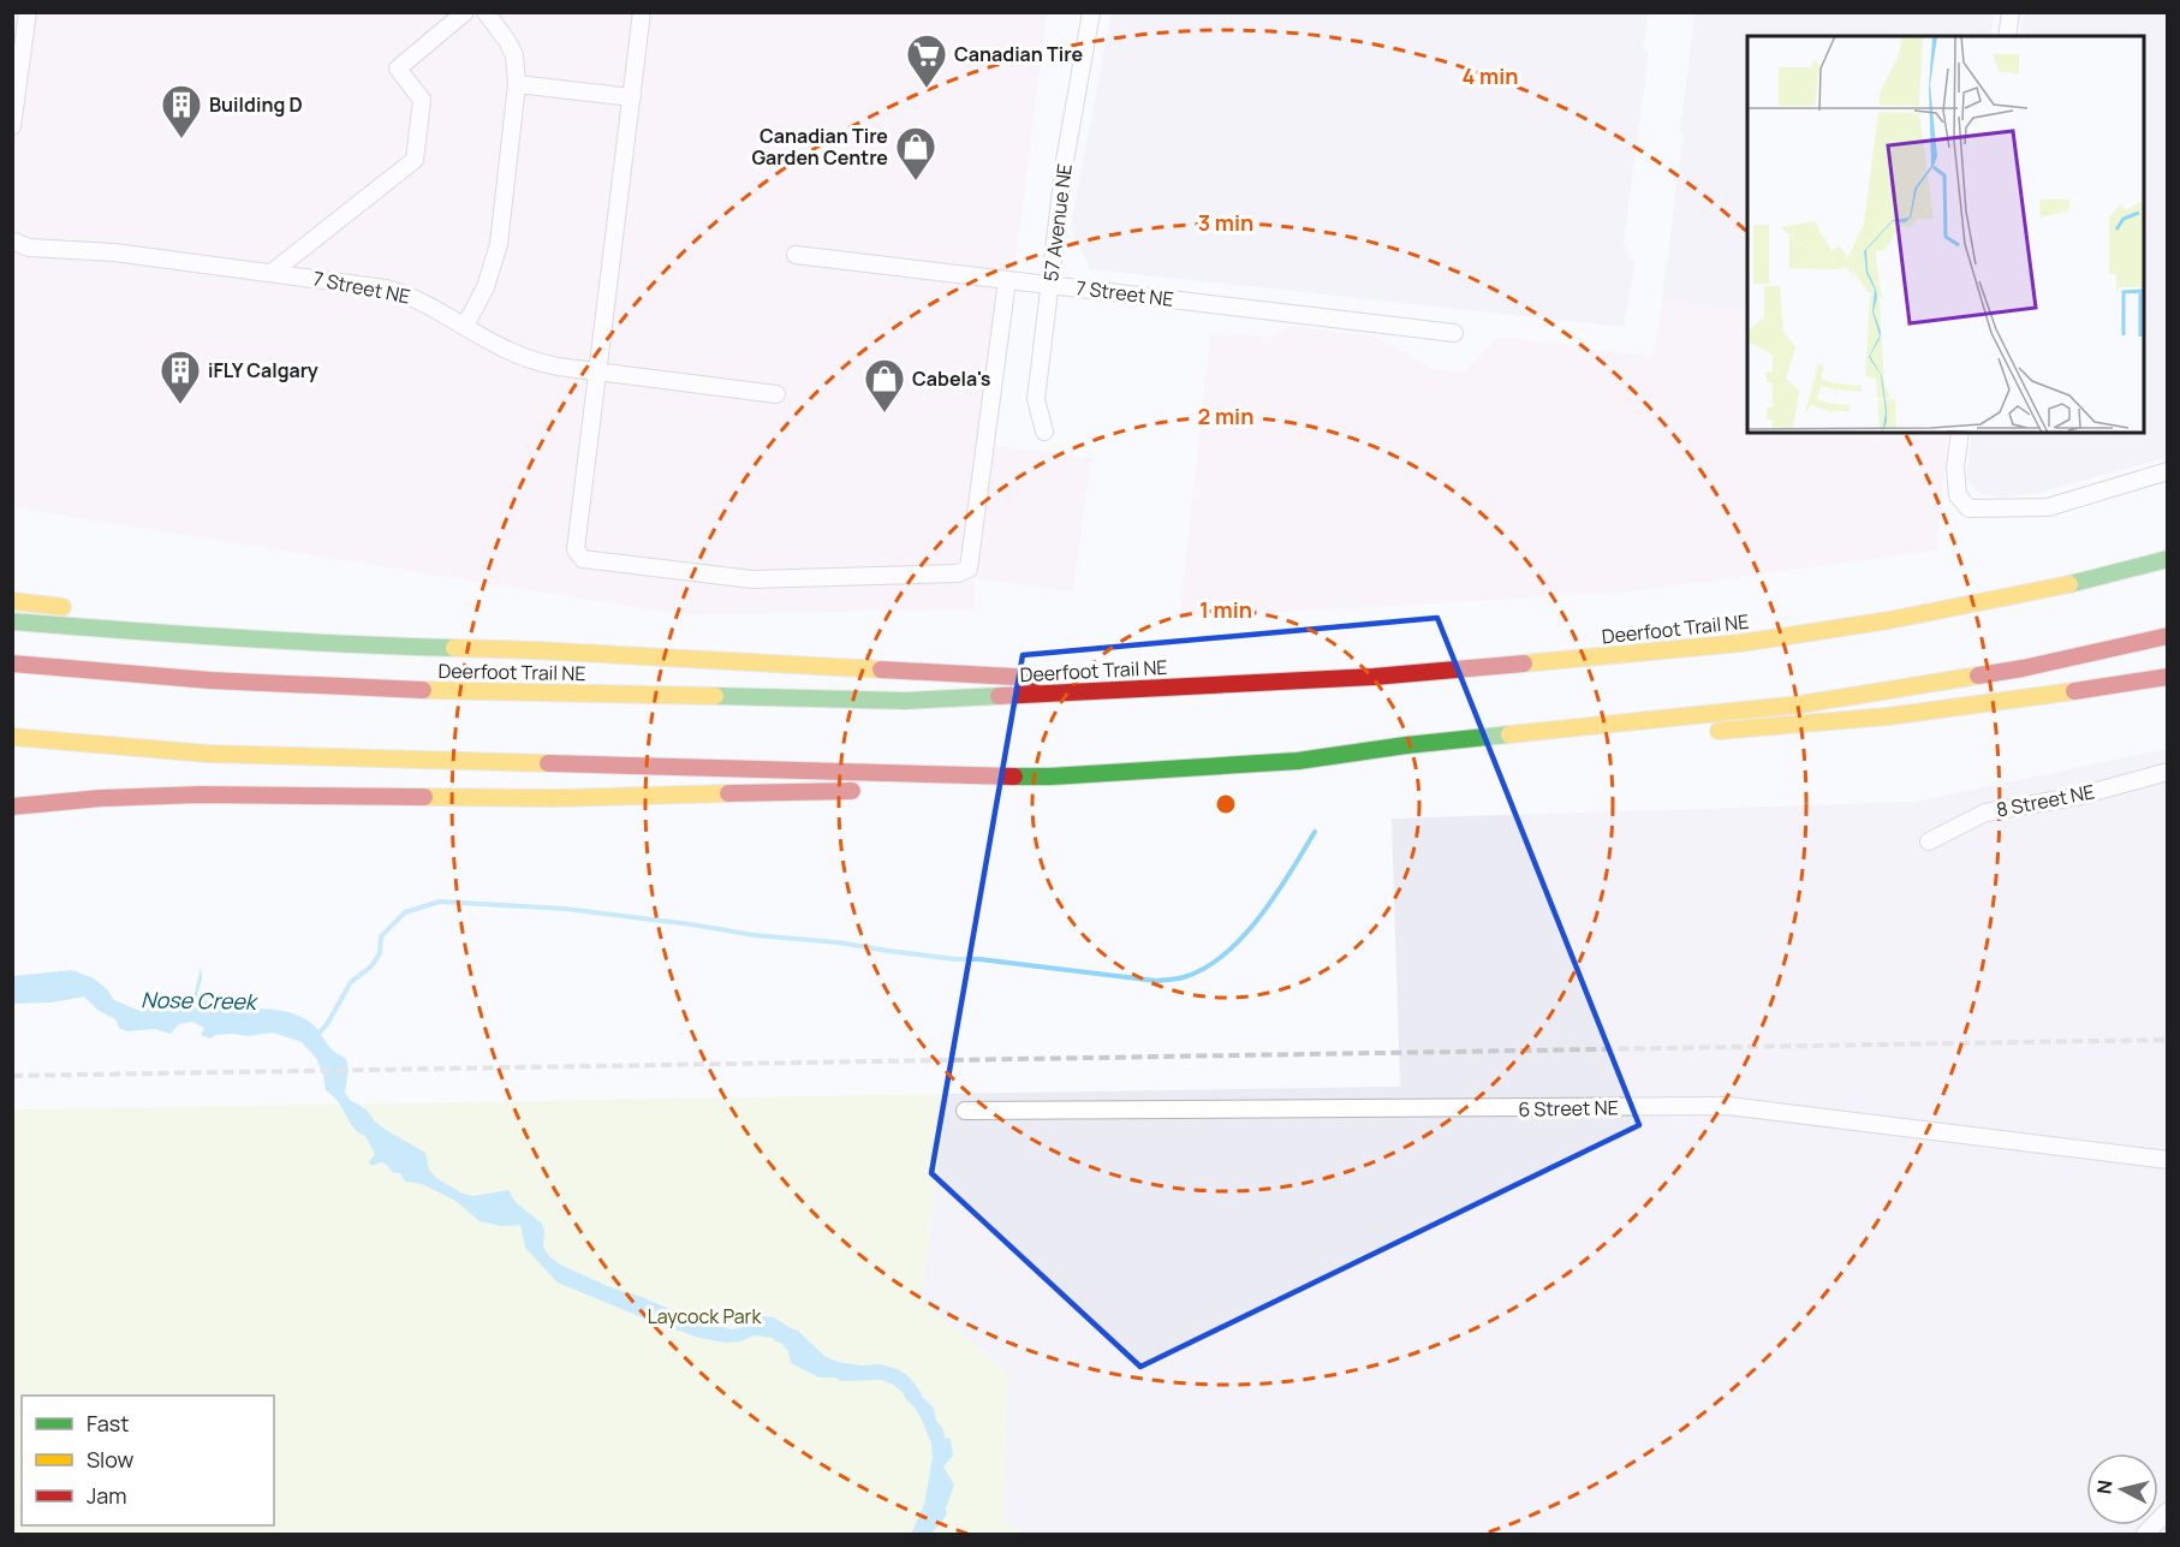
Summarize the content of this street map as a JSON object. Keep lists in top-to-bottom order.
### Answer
{
  "streets": {
    "highway": ["Deerfoot Trail NE"],
    "street": [
      "57 Avenue NE",
      "7 Street NE",
      "8 Street NE",
      "6 Street NE"
    ]
  },
  "crossings": [
    ["57 Avenue NE", "7 Street NE"]
  ],
  "water": ["Nose Creek"],
  "parks": ["Laycock Park"],
  "places": {
    "supermarket": ["Canadian Tire"],
    "building": ["Building D", "iFLY Calgary"],
    "shop": ["Canadian Tire Garden Centre", "Cabela's"]
  },
  "legend": ["Fast", "Slow", "Jam"],
  "north": "left",
  "rings": [
    "4 min",
    "3 min",
    "2 min",
    "1 min"
  ]
}
